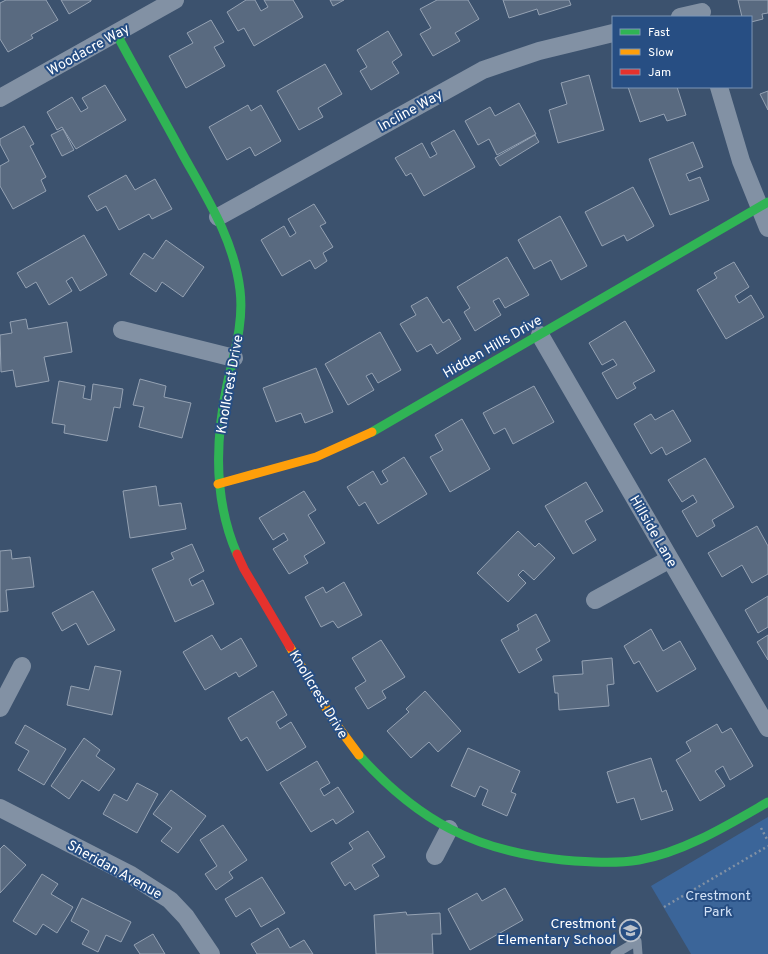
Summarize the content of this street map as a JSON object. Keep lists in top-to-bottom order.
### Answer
{
  "streets": {
    "street": [
      "Woodacre Way",
      "Incline Way",
      "Hidden Hills Drive",
      "Knollcrest Drive",
      "Hillside Lane",
      "Sheridan Avenue"
    ]
  },
  "crossings": [
    ["Woodacre Way", "Knollcrest Drive"],
    ["Incline Way", "Knollcrest Drive"],
    ["Hidden Hills Drive", "Knollcrest Drive"],
    ["Hidden Hills Drive", "Hillside Lane"]
  ],
  "parks": ["Crestmont Park"],
  "places": {
    "school or university": ["Crestmont Elementary School"]
  },
  "legend": ["Fast", "Slow", "Jam"]
}
